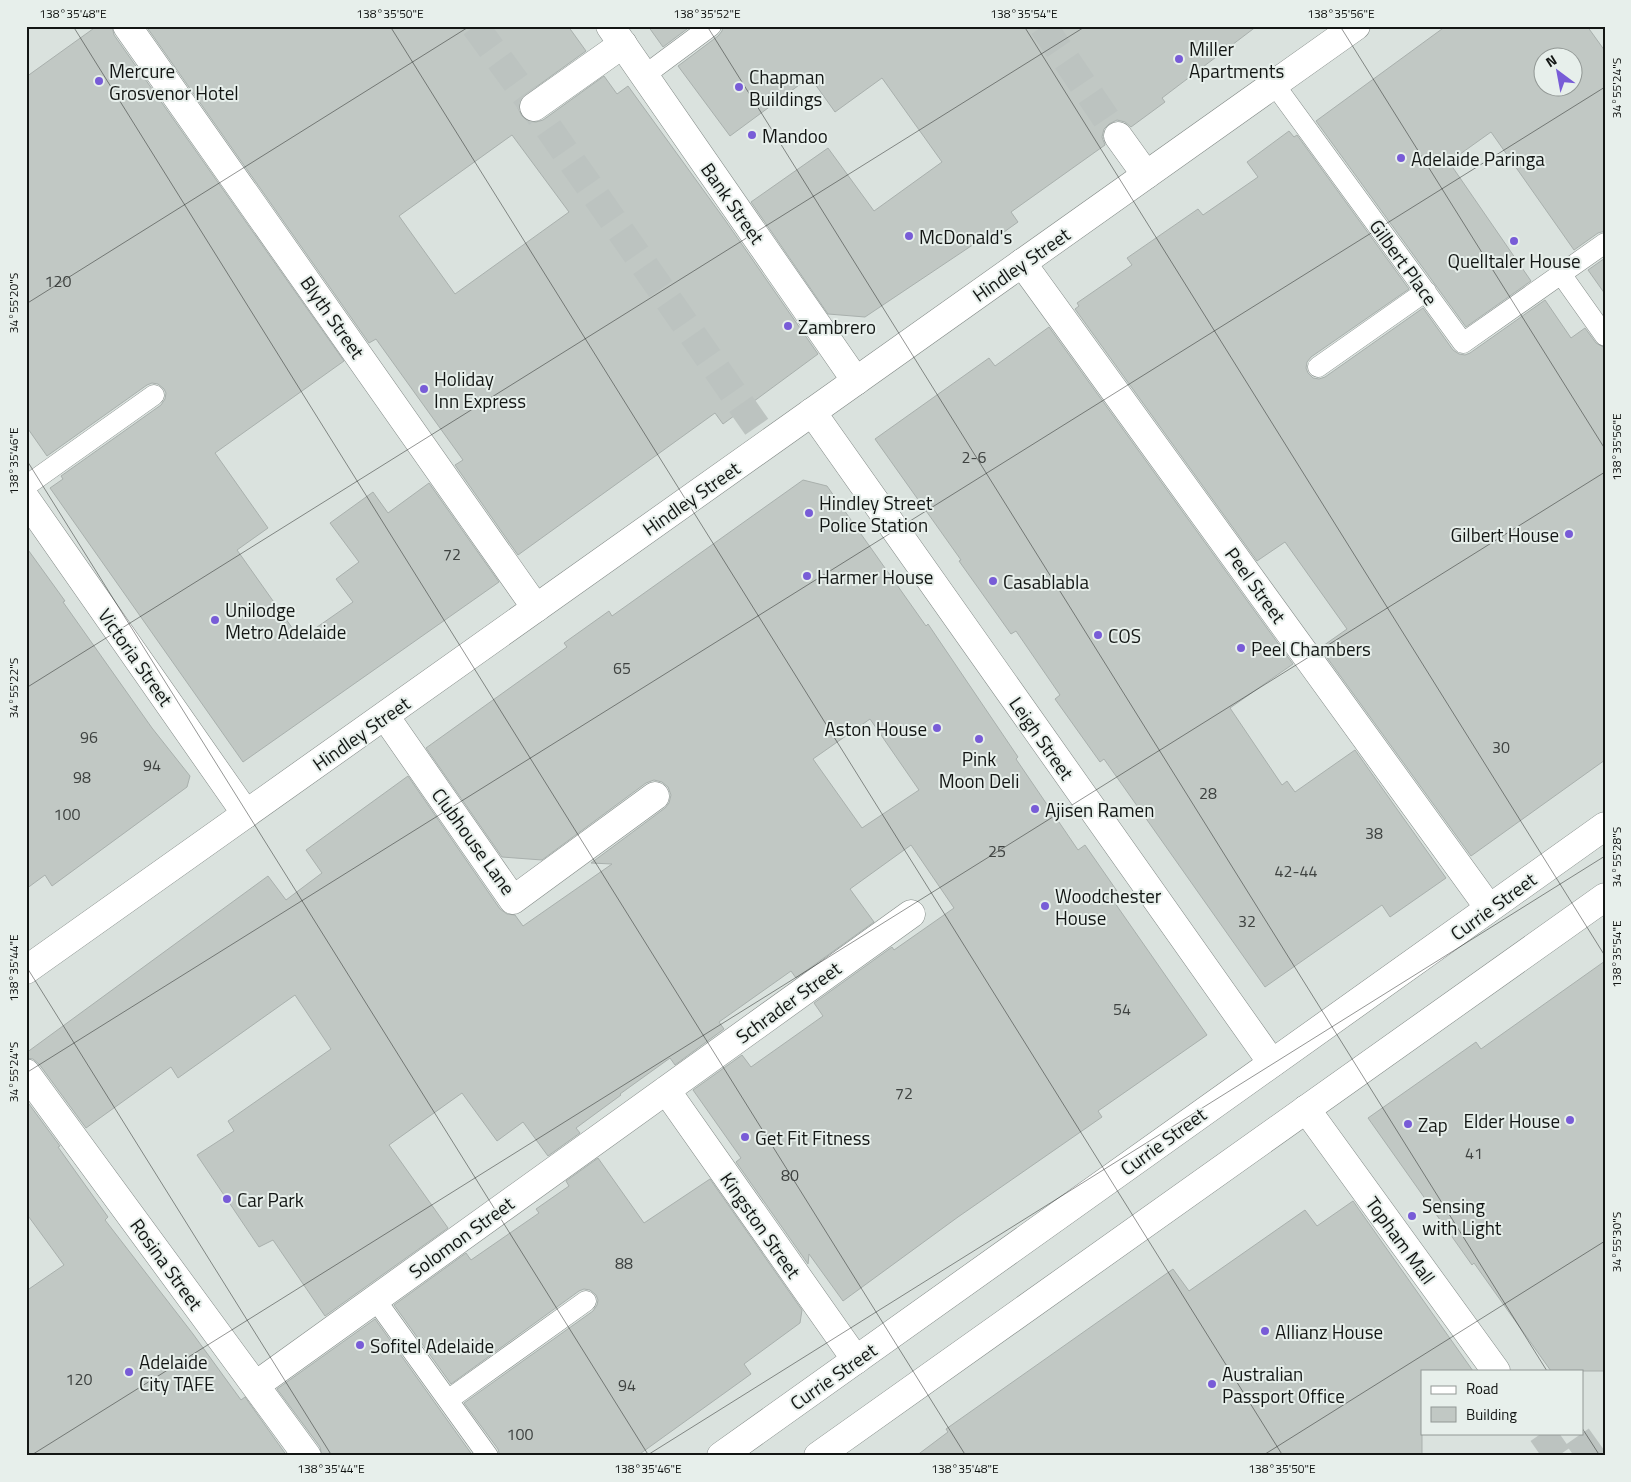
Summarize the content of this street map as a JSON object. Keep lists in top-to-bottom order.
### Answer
{
  "streets": {
    "street": [
      "Bank Street",
      "Hindley Street",
      "Blyth Street",
      "Peel Street",
      "Victoria Street",
      "Leigh Street",
      "Clubhouse Lane",
      "Currie Street",
      "Schrader Street",
      "Kingston Street",
      "Solomon Street",
      "Topham Mall",
      "Rosina Street"
    ],
    "lane": ["Gilbert Place"]
  },
  "crossings": [
    ["Bank Street", "Hindley Street"],
    ["Gilbert Place", "Hindley Street"],
    ["Hindley Street", "Blyth Street"],
    ["Hindley Street", "Peel Street"],
    ["Hindley Street", "Victoria Street"],
    ["Hindley Street", "Leigh Street"],
    ["Hindley Street", "Clubhouse Lane"],
    ["Peel Street", "Currie Street"],
    ["Leigh Street", "Currie Street"],
    ["Currie Street", "Kingston Street"],
    ["Schrader Street", "Kingston Street"],
    ["Schrader Street", "Solomon Street"],
    ["Kingston Street", "Solomon Street"],
    ["Solomon Street", "Rosina Street"]
  ],
  "places": [
    "Miller Apartments",
    "Mercure Grosvenor Hotel",
    "Chapman Buildings",
    "Mandoo",
    "Adelaide Paringa",
    "McDonald's",
    "Quelltaler House",
    "Zambrero",
    "Holiday Inn Express",
    "Hindley Street Police Station",
    "Gilbert House",
    "Harmer House",
    "Casablabla",
    "Unilodge Metro Adelaide",
    "COS",
    "Peel Chambers",
    "Aston House",
    "Pink Moon Deli",
    "Ajisen Ramen",
    "Woodchester House",
    "Elder House",
    "Zap",
    "Get Fit Fitness",
    "Car Park",
    "Sensing with Light",
    "Allianz House",
    "Sofitel Adelaide",
    "Adelaide City TAFE",
    "Australian Passport Office"
  ],
  "house_numbers": [
    "120",
    "2-6",
    "72",
    "65",
    "96",
    "30",
    "94",
    "98",
    "28",
    "100",
    "38",
    "25",
    "42-44",
    "32",
    "54",
    "72",
    "41",
    "80",
    "88",
    "120",
    "94",
    "100"
  ],
  "legend": ["Road", "Building"],
  "north": "top left",
  "coordinates": [
    "138°35'48\"E",
    "138°35'50\"E",
    "138°35'52\"E",
    "138°35'54\"E",
    "138°35'56\"E",
    "34°55'24\"S",
    "34°55'20\"S",
    "138°35'46\"E",
    "34°55'22\"S",
    "34°55'28\"S",
    "138°35'44\"E",
    "34°55'30\"S"
  ]
}
